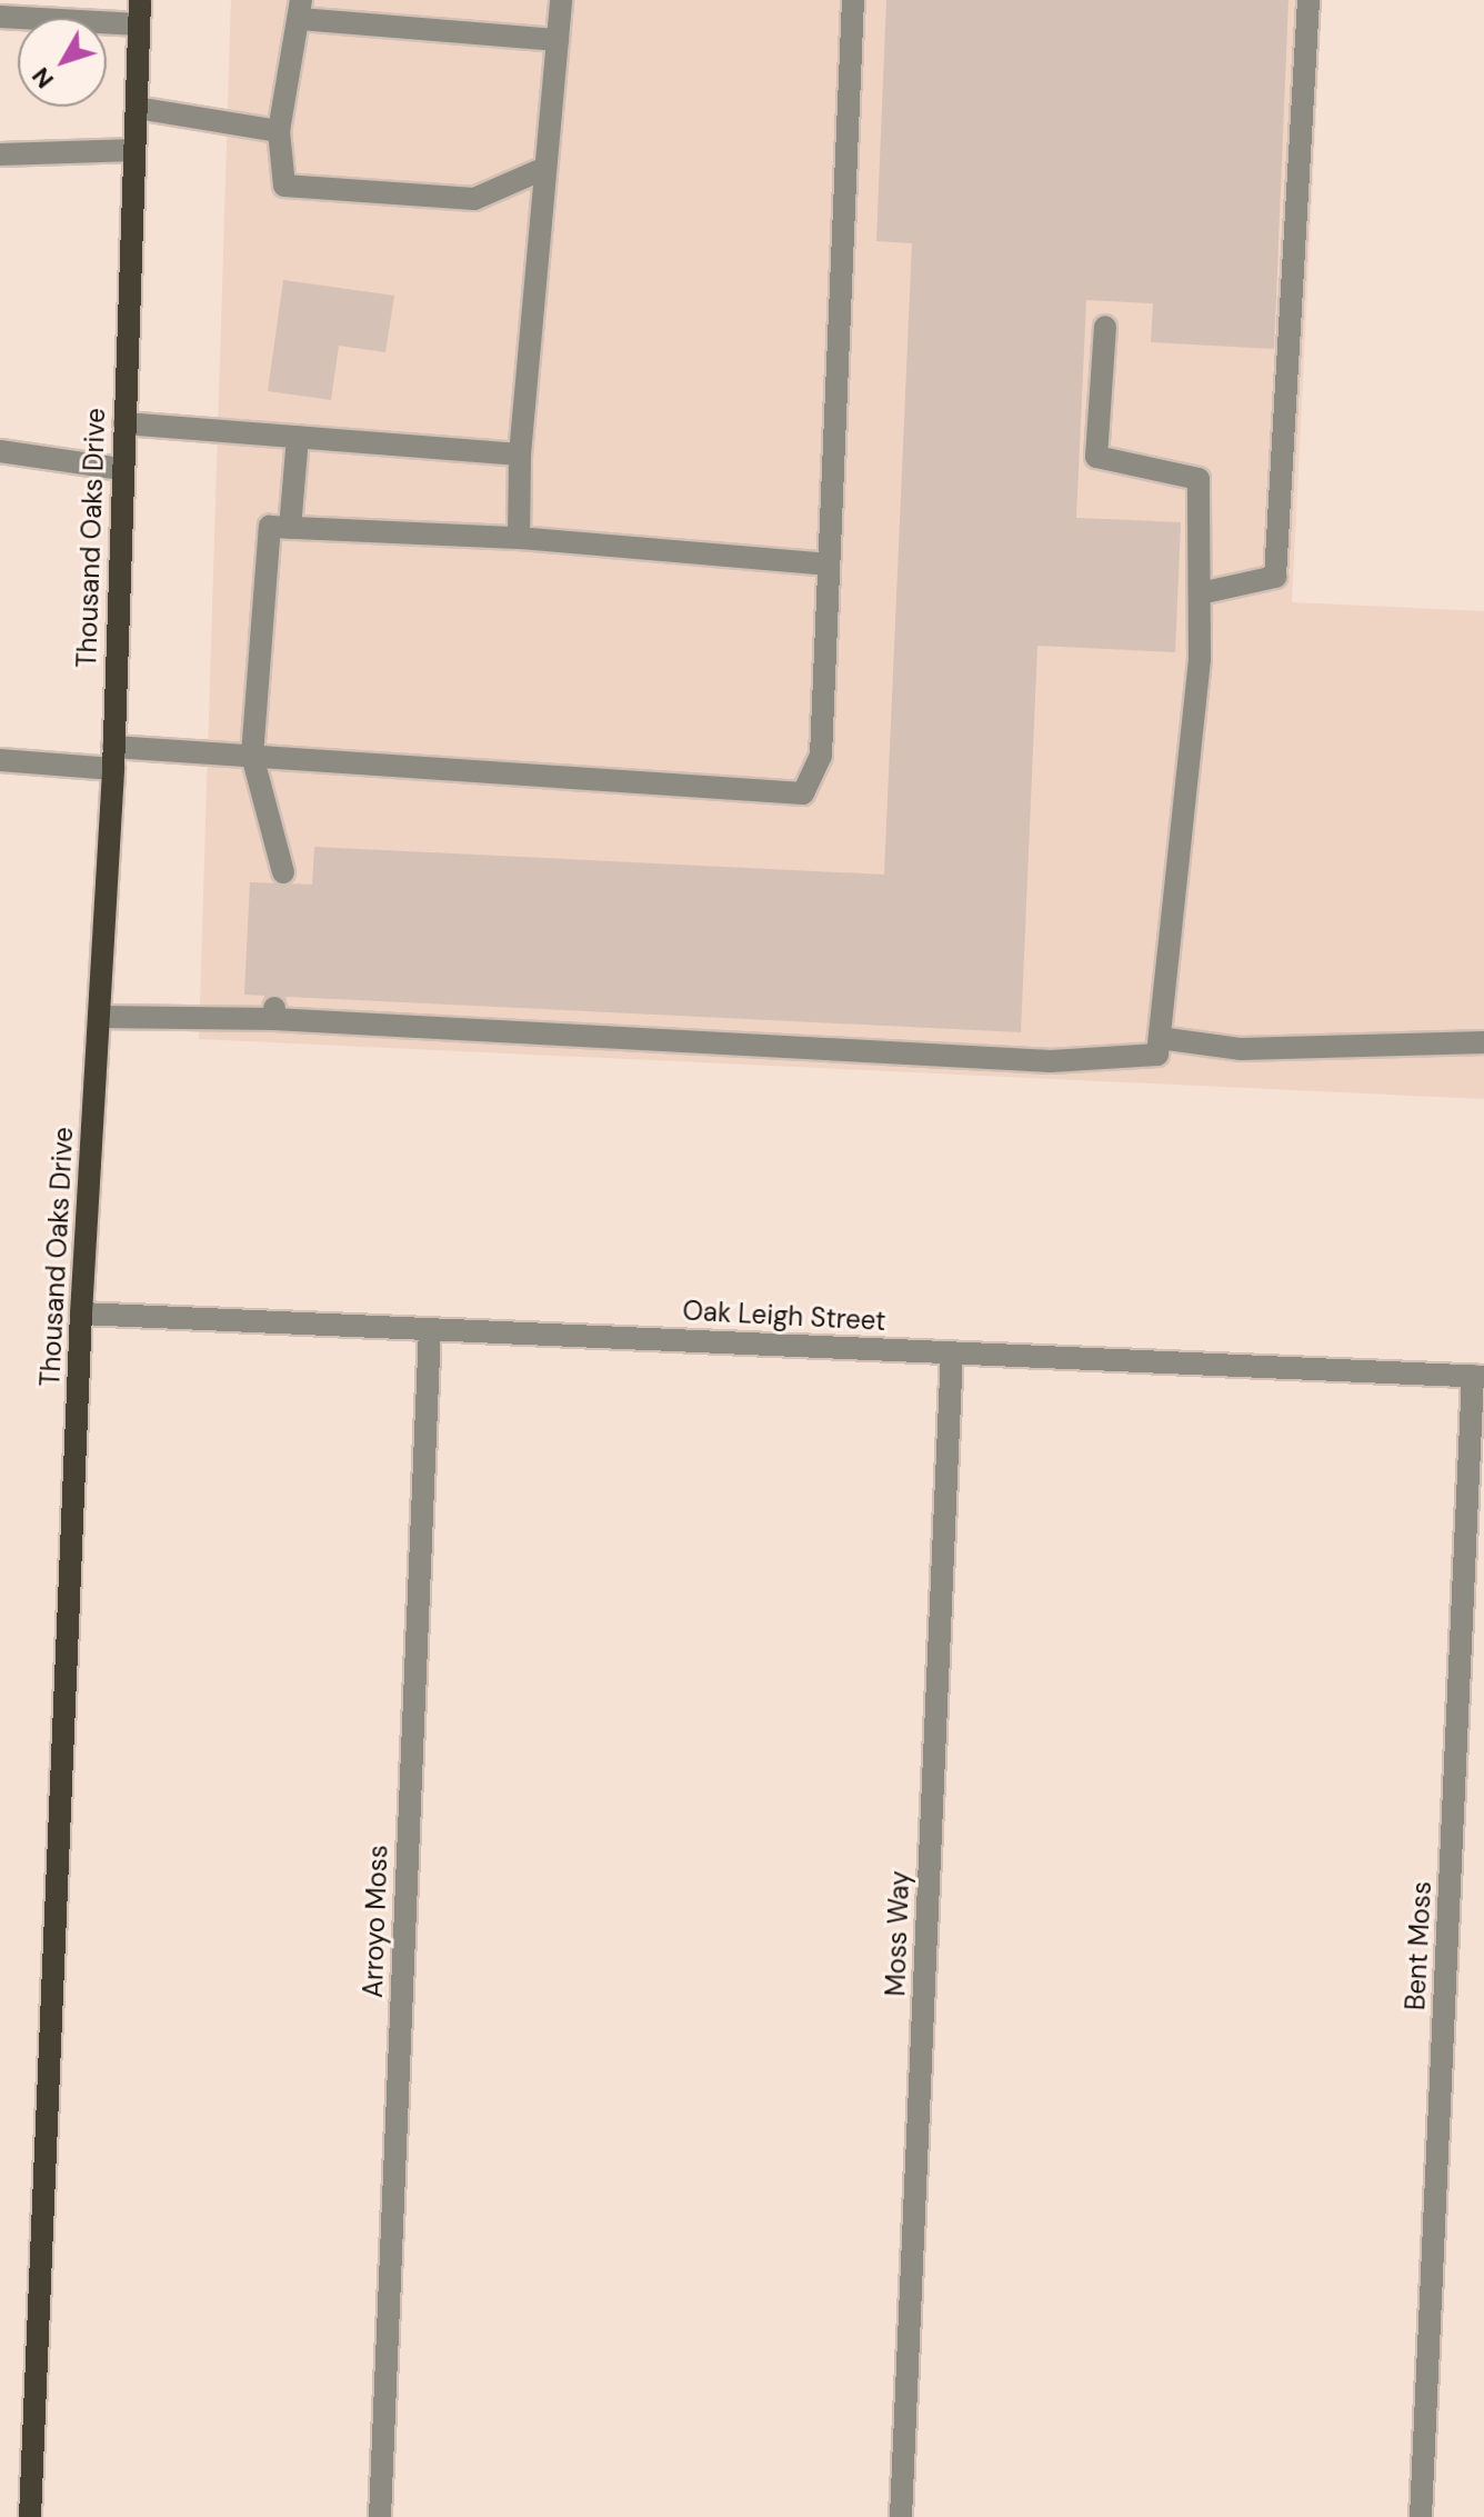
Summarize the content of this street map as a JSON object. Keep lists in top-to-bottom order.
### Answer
{
  "streets": {
    "main road": ["Thousand Oaks Drive"],
    "street": [
      "Oak Leigh Street",
      "Arroyo Moss",
      "Moss Way",
      "Bent Moss"
    ]
  },
  "crossings": [
    ["Thousand Oaks Drive", "Oak Leigh Street"],
    ["Oak Leigh Street", "Arroyo Moss"],
    ["Oak Leigh Street", "Moss Way"],
    ["Oak Leigh Street", "Bent Moss"]
  ],
  "north": "bottom left"
}
